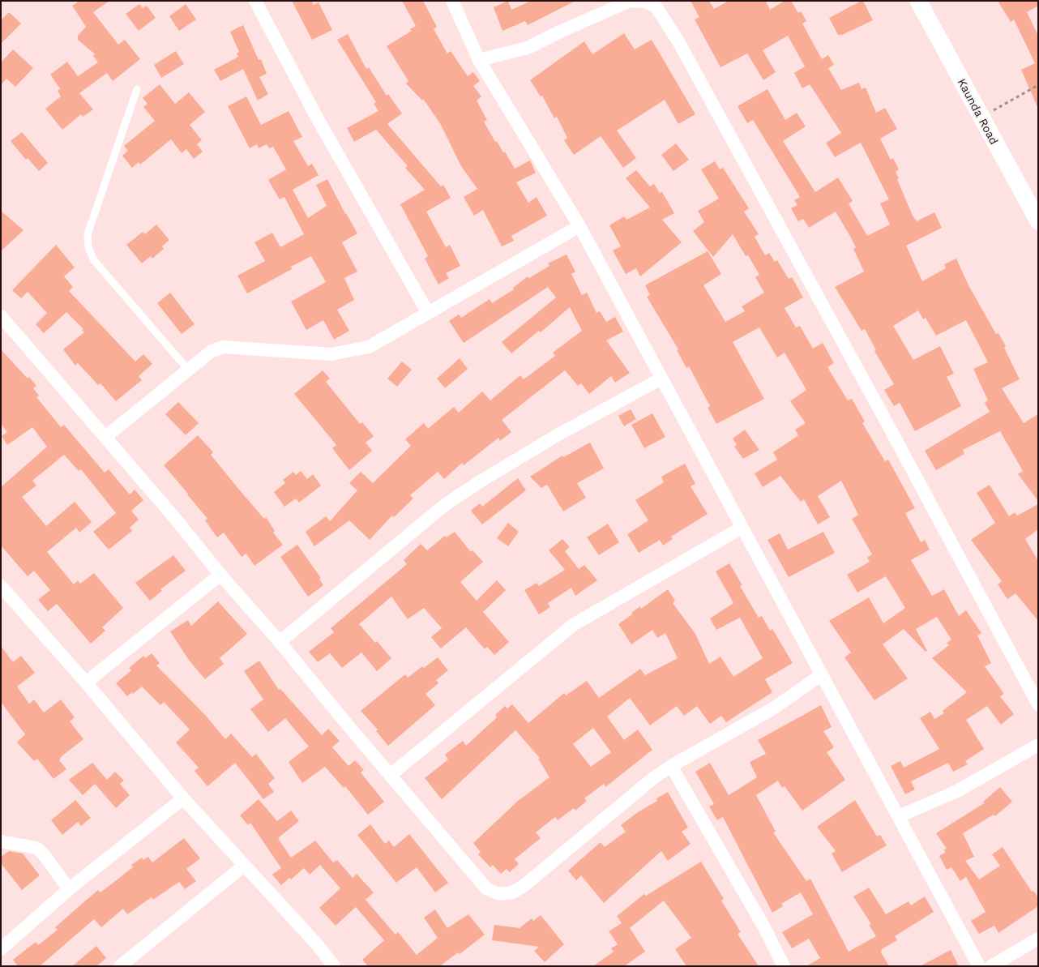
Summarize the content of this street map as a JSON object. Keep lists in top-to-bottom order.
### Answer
{
  "streets": {
    "street": ["Kaunda Road"]
  }
}
